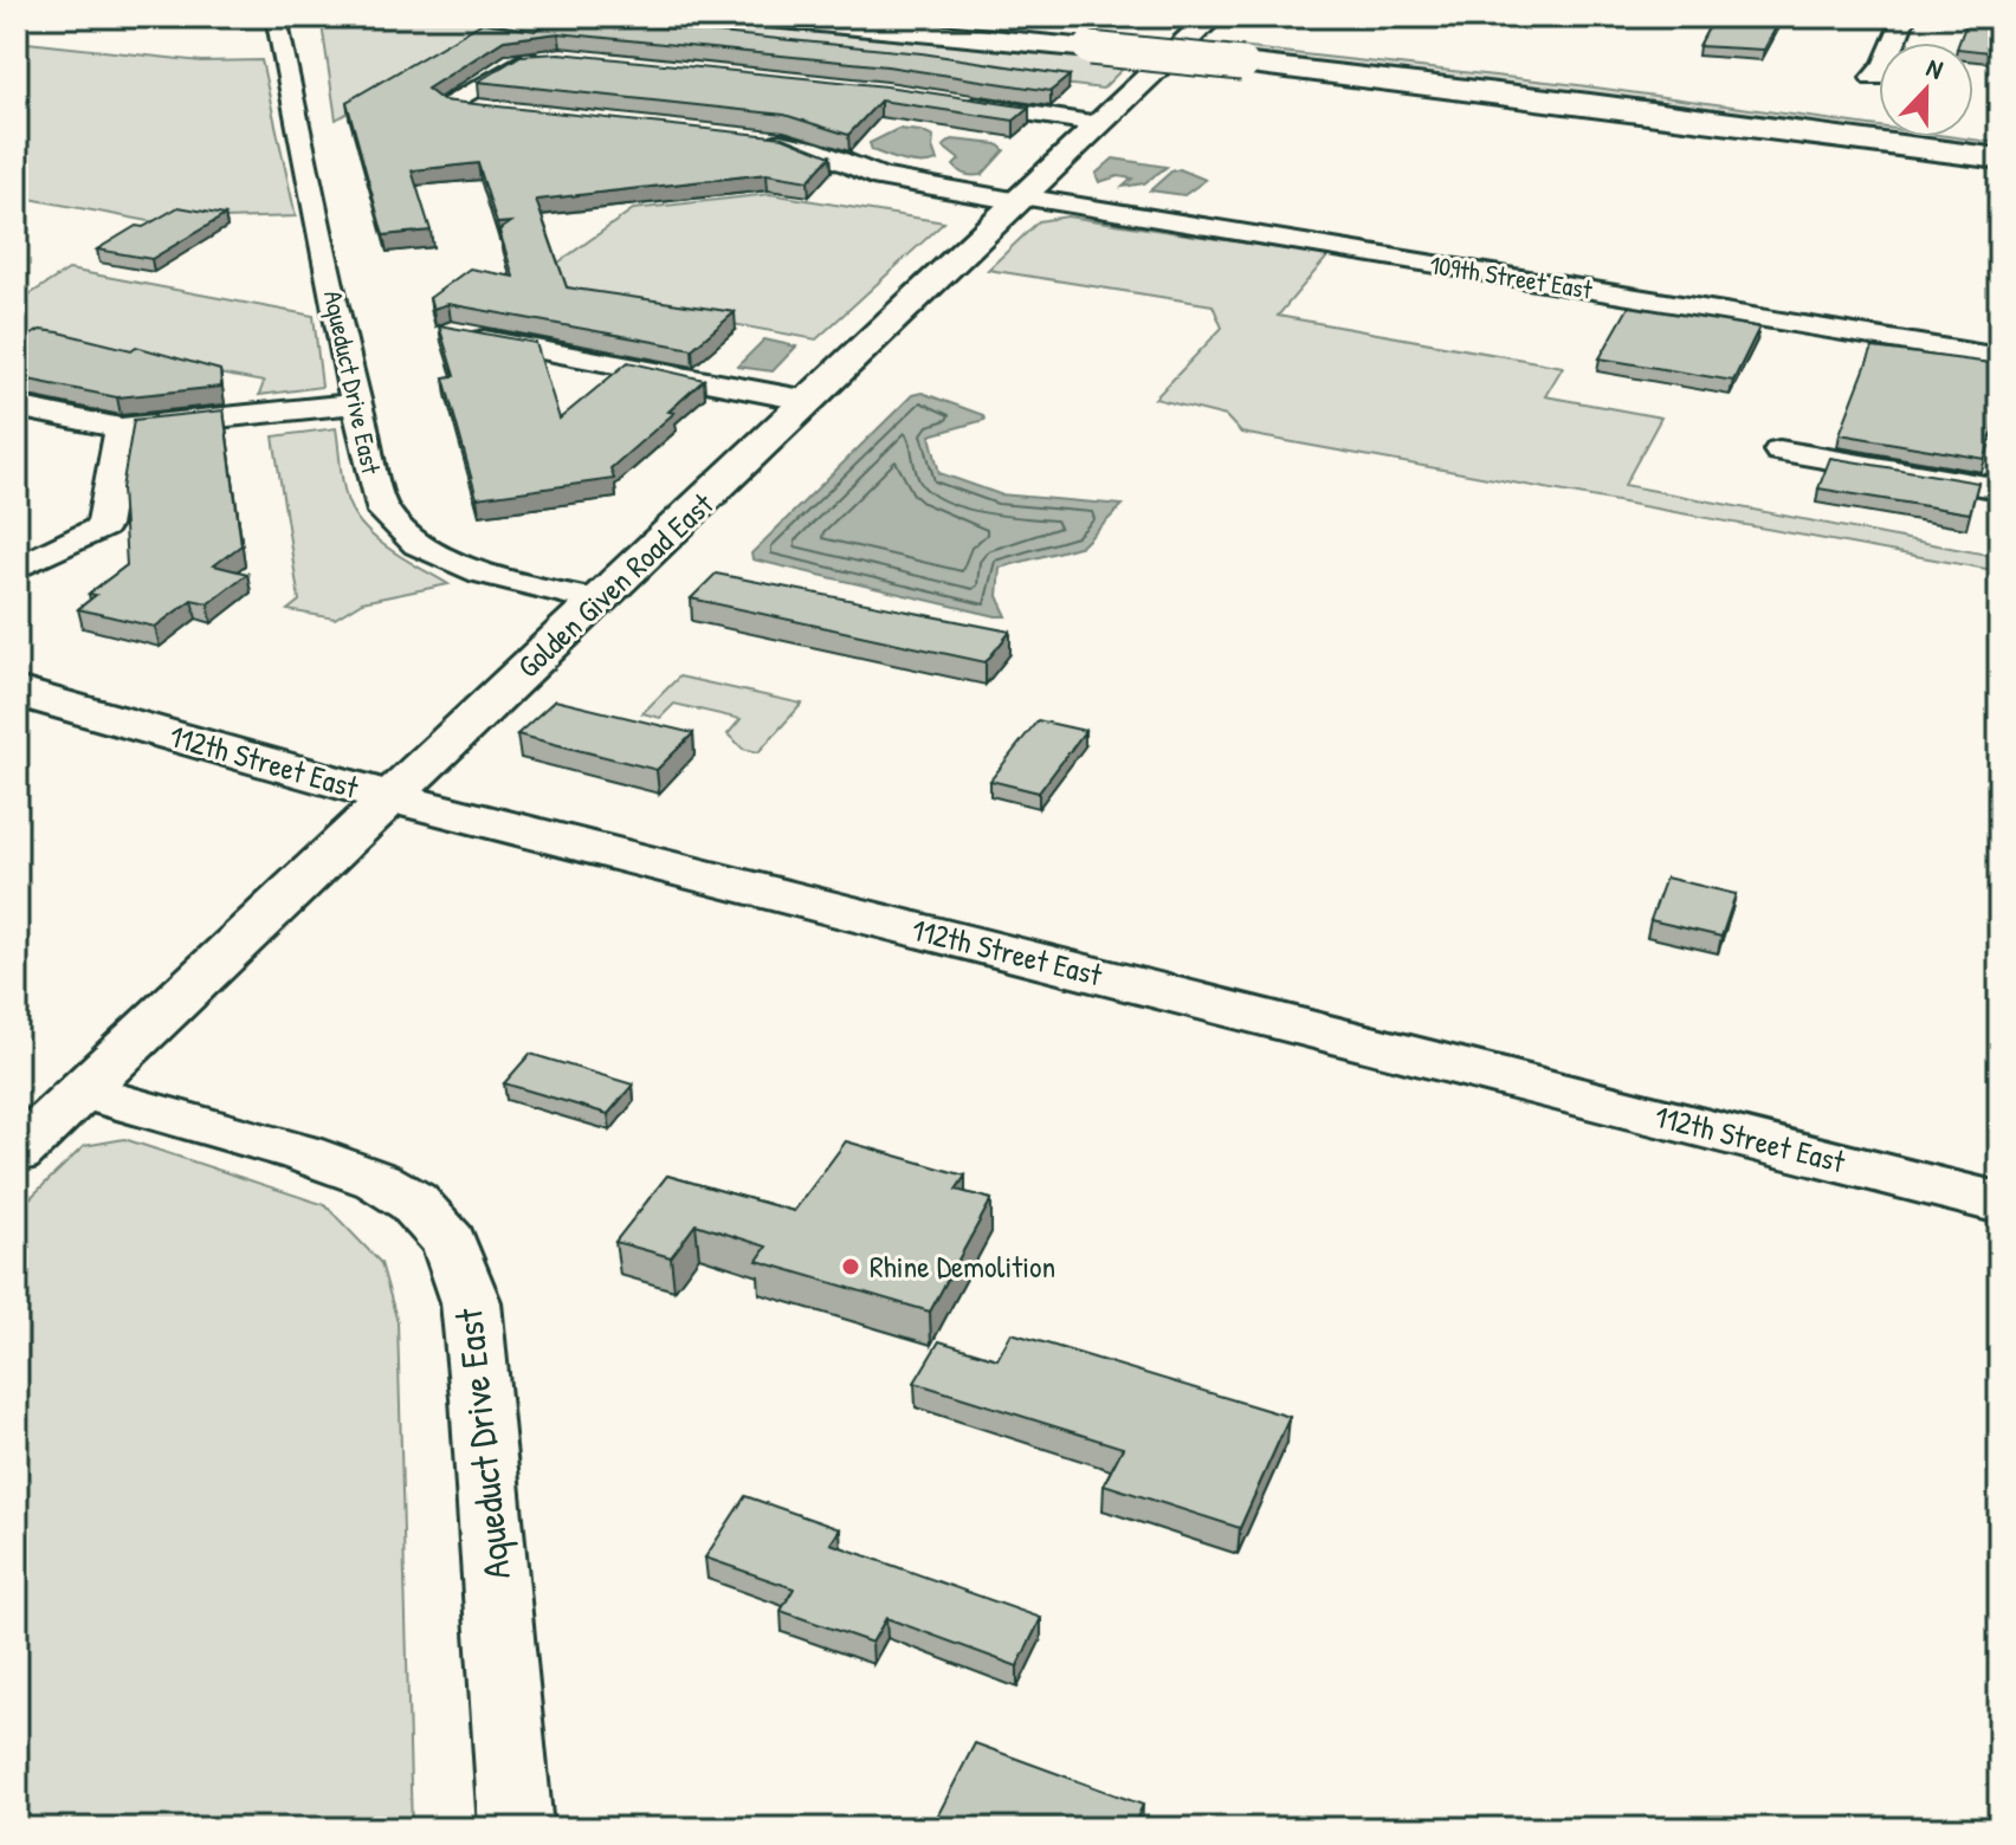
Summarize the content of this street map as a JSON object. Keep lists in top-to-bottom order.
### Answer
{
  "streets": {
    "main road": ["112th Street East"],
    "street": ["109th Street East", "Aqueduct Drive East", "Golden Given Road East"]
  },
  "crossings": [
    ["109th Street East", "Golden Given Road East"],
    ["Aqueduct Drive East", "Golden Given Road East"],
    ["Golden Given Road East", "112th Street East"]
  ],
  "places": ["Rhine Demolition"],
  "north": "top"
}
